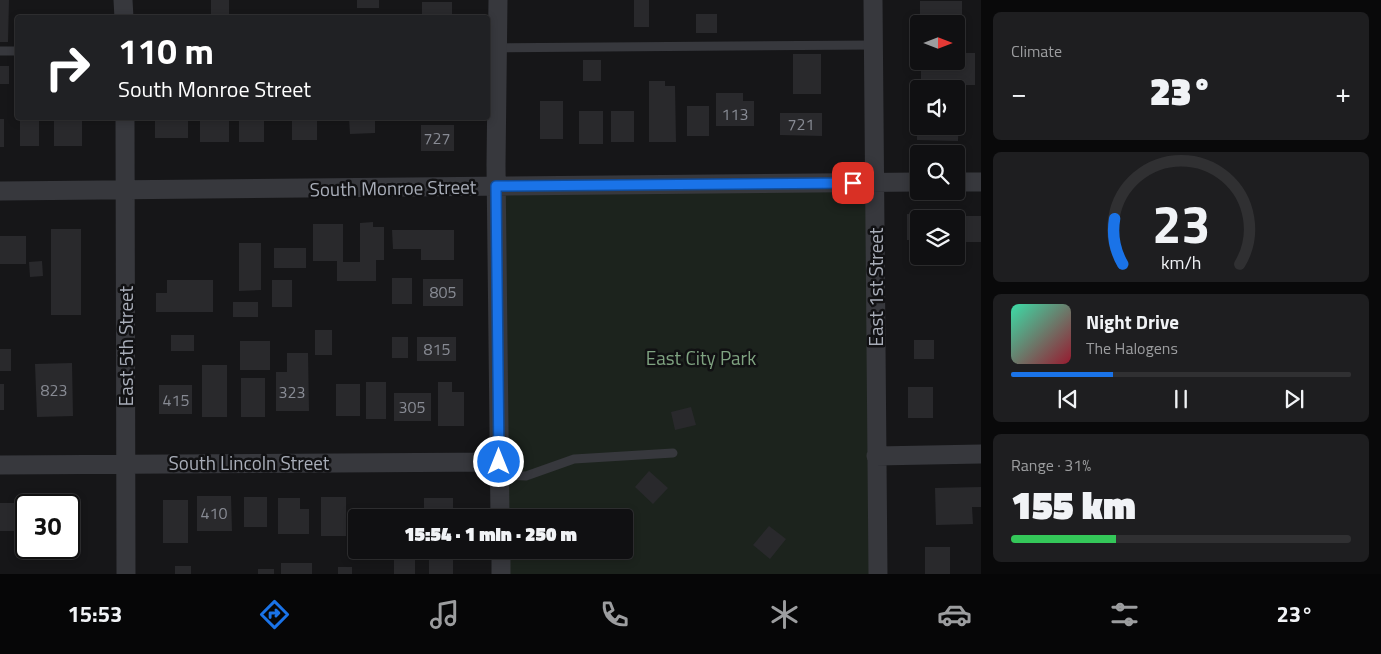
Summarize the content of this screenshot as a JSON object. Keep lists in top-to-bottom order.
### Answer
{
  "streets": {
    "street": [
      "South Monroe Street",
      "East 1st Street",
      "East 5th Street",
      "South Lincoln Street"
    ]
  },
  "crossings": [
    ["South Monroe Street", "East 1st Street"],
    ["South Monroe Street", "East 5th Street"],
    ["East 5th Street", "South Lincoln Street"]
  ],
  "parks": ["East City Park"],
  "house_numbers": [
    "113",
    "721",
    "727",
    "805",
    "815",
    "823",
    "323",
    "415",
    "305",
    "410"
  ],
  "north": "right",
  "page": {
    "tile": [
      "Climate",
      ["Range · 31%", "155 km"]
    ],
    "turn": ["110 m", "South Monroe Street"],
    "heat": ["−", "23°", "+"],
    "song": ["Night Drive", "The Halogens"],
    "limit": "30",
    "trip": "15:54 · 1 min · 250 m",
    "tabs": ["15:53", "23°"],
    "gauge": ["23", "km/h"]
  }
}
